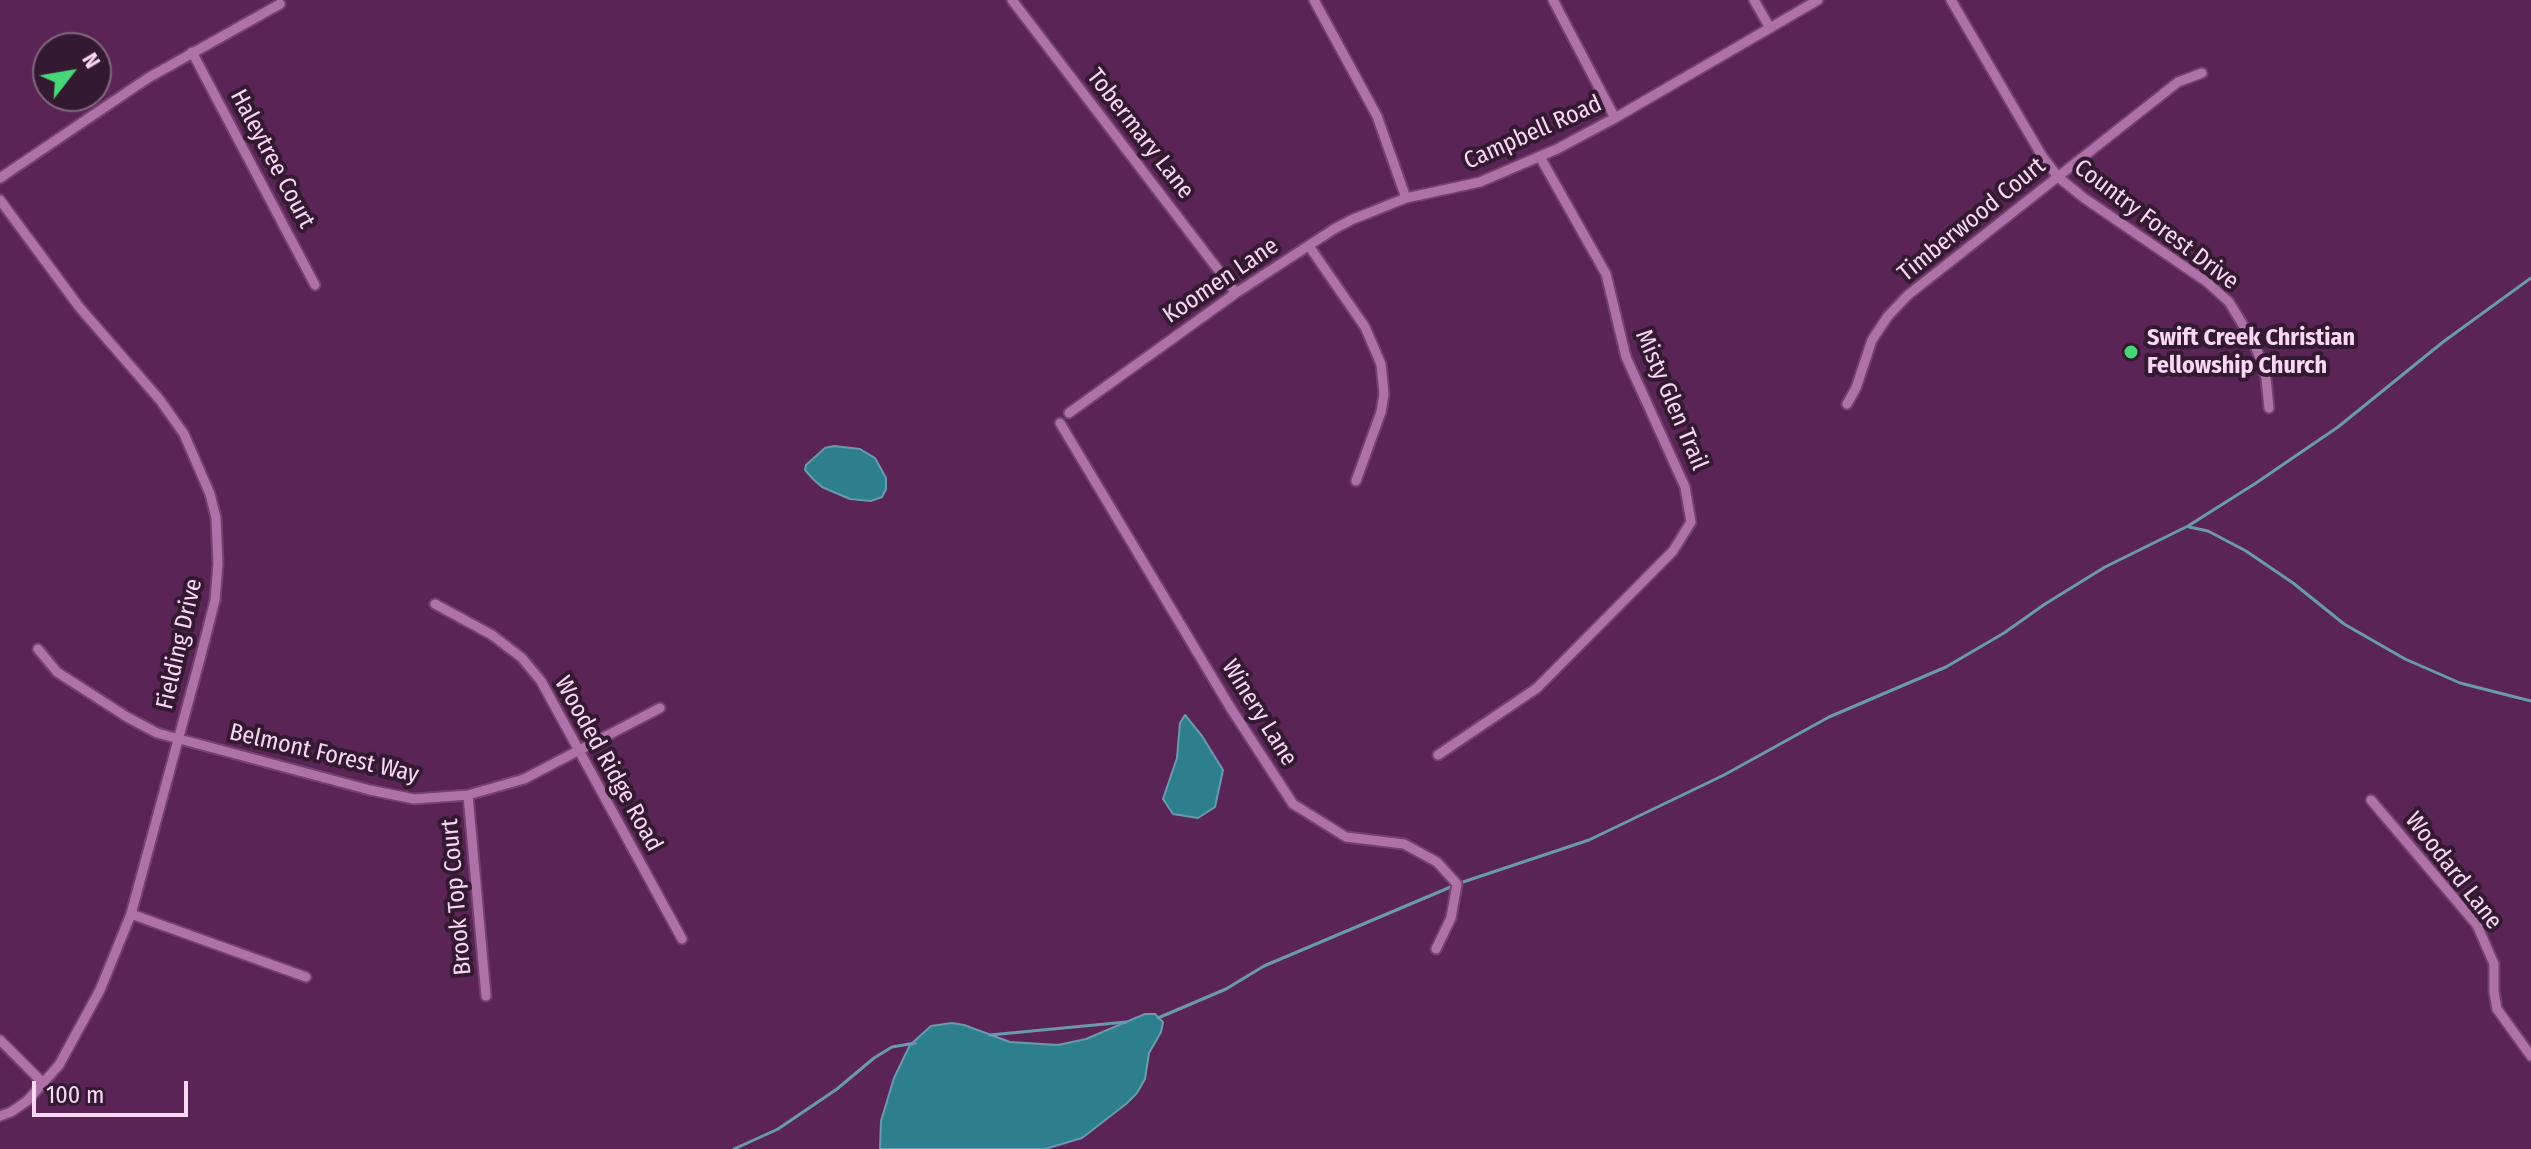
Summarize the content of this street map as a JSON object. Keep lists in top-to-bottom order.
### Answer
{
  "streets": {
    "street": [
      "Campbell Road",
      "Tobermary Lane",
      "Haleytree Court",
      "Timberwood Court",
      "Country Forest Drive",
      "Koomen Lane",
      "Misty Glen Trail",
      "Fielding Drive",
      "Winery Lane",
      "Belmont Forest Way",
      "Wooded Ridge Road",
      "Woodard Lane",
      "Brook Top Court"
    ]
  },
  "crossings": [
    ["Campbell Road", "Koomen Lane"],
    ["Campbell Road", "Misty Glen Trail"],
    ["Tobermary Lane", "Koomen Lane"],
    ["Timberwood Court", "Country Forest Drive"],
    ["Fielding Drive", "Belmont Forest Way"],
    ["Belmont Forest Way", "Wooded Ridge Road"],
    ["Belmont Forest Way", "Brook Top Court"]
  ],
  "places": ["Swift Creek Christian Fellowship Church"],
  "scale_bar": "100 m",
  "north": "top right"
}
